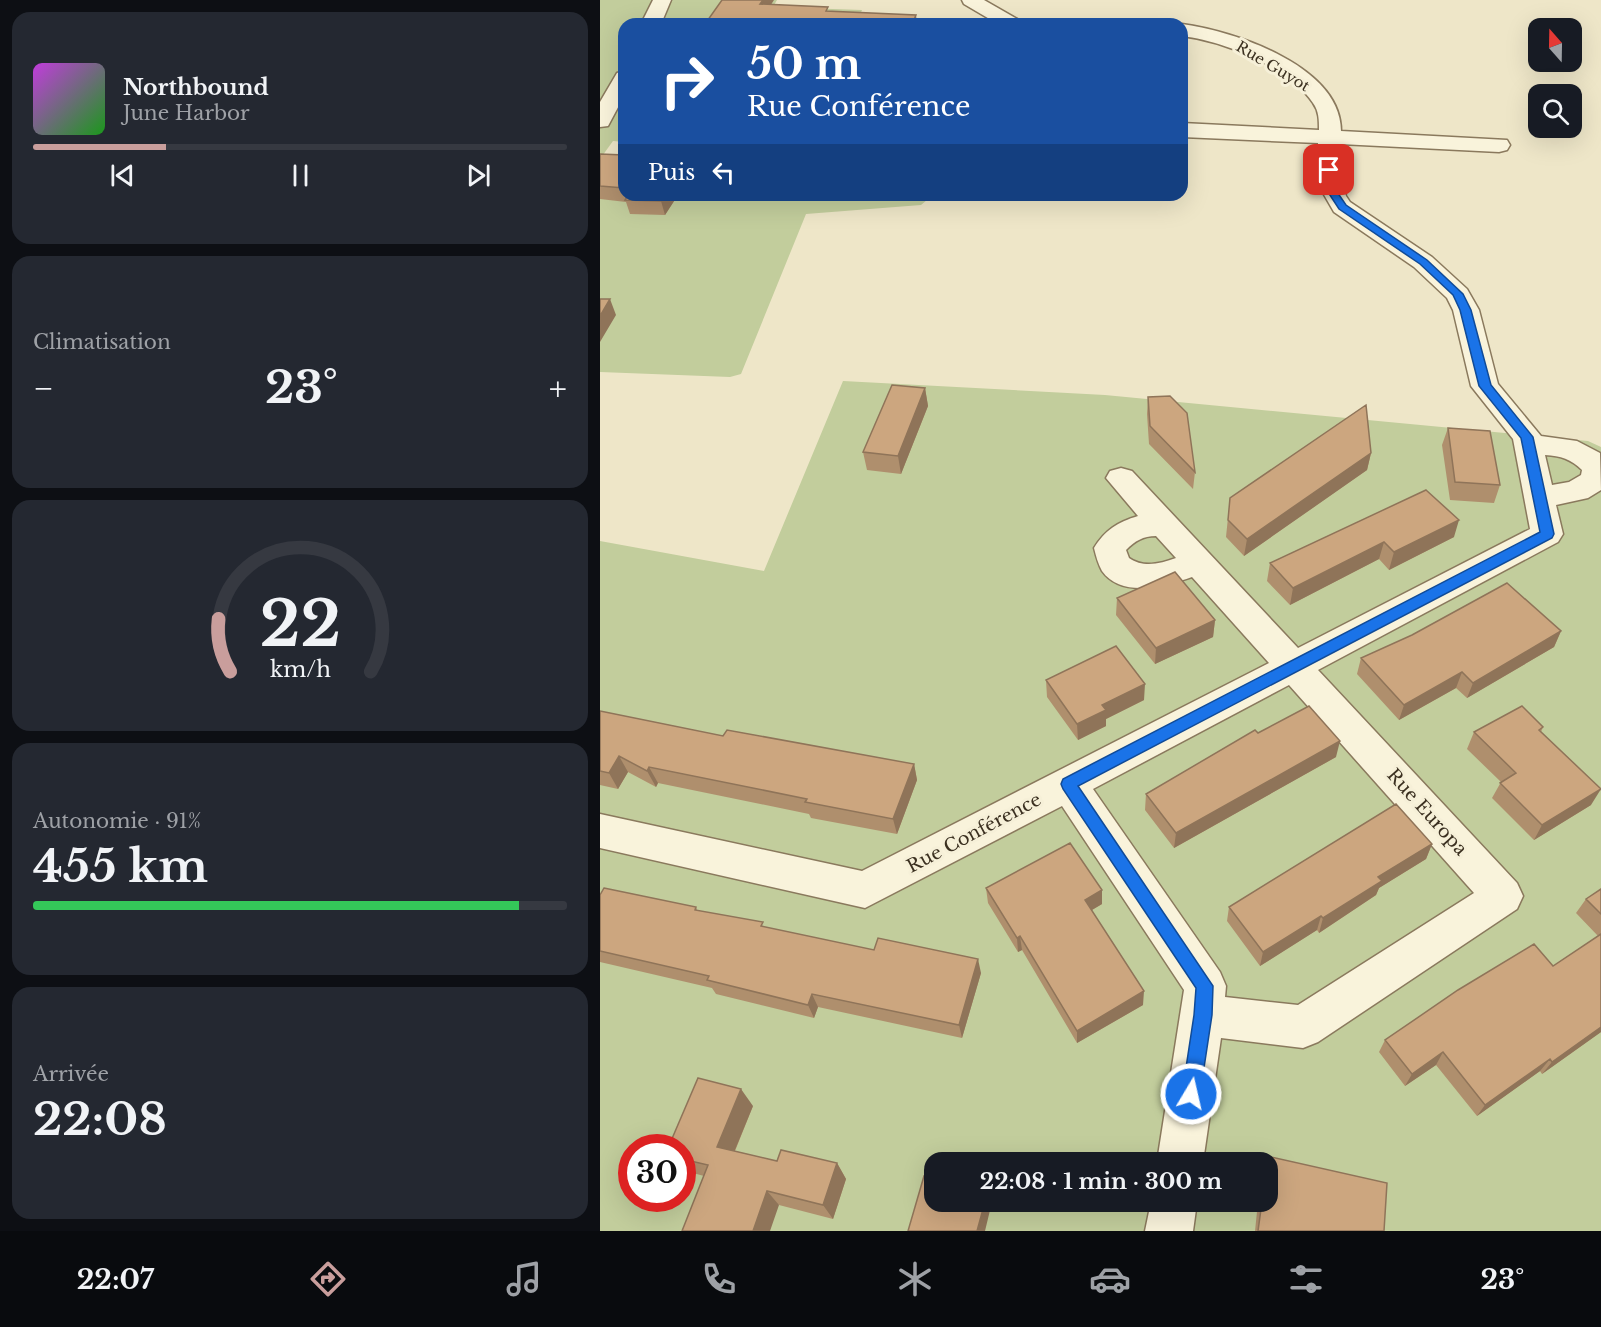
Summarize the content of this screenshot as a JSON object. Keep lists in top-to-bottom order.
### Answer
{
  "streets": {
    "street": ["Rue Guyot", "Rue Europa", "Rue Conférence"]
  },
  "crossings": [
    ["Rue Guyot", "Rue Conférence"],
    ["Rue Europa", "Rue Conférence"]
  ],
  "north": "top",
  "page": {
    "turn": ["50 m", "Rue Conférence"],
    "song": ["Northbound", "June Harbor"],
    "then": "Puis",
    "tile": [
      "Climatisation",
      ["Autonomie · 91%", "455 km"],
      ["Arrivée", "22:08"]
    ],
    "heat": ["−", "23°", "+"],
    "limit": "30",
    "trip": "22:08 · 1 min · 300 m",
    "tabs": ["22:07", "23°"],
    "gauge": ["22", "km/h"]
  }
}
